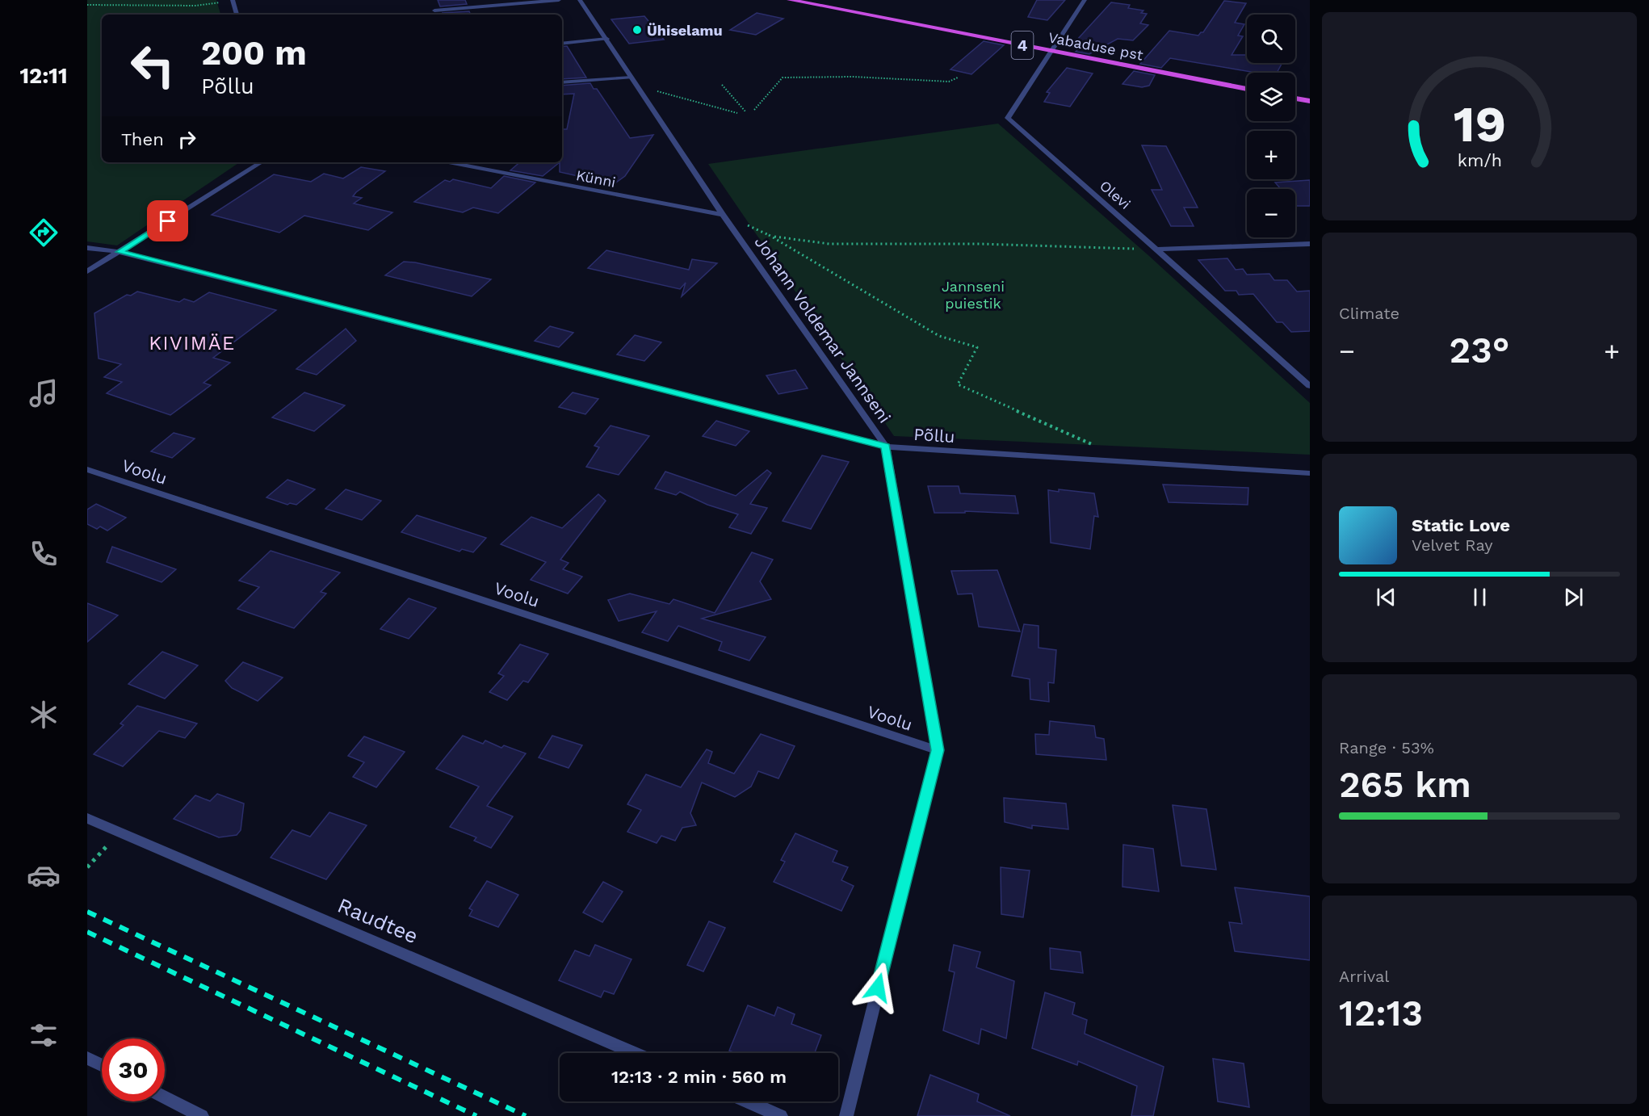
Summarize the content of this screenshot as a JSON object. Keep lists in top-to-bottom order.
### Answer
{
  "streets": {
    "highway": ["4", "Vabaduse pst"],
    "street": [
      "Künni",
      "Olevi",
      "Johann Voldemar Jannseni",
      "Põllu",
      "Voolu",
      "Raudtee"
    ]
  },
  "crossings": [
    ["Vabaduse pst", "Olevi"],
    ["Künni", "Johann Voldemar Jannseni"],
    ["Johann Voldemar Jannseni", "Põllu"],
    ["Johann Voldemar Jannseni", "Voolu"]
  ],
  "districts": ["KIVIMÄE"],
  "parks": ["Jannseni puiestik"],
  "places": ["Ühiselamu"],
  "page": {
    "tabs": "12:11",
    "map_buttons": ["+", "−"],
    "turn": ["200 m", "Põllu"],
    "then": "Then",
    "tile": [
      "Climate",
      ["Range · 53%", "265 km"],
      ["Arrival", "12:13"]
    ],
    "heat": ["−", "23°", "+"],
    "song": ["Static Love", "Velvet Ray"],
    "limit": "30",
    "trip": "12:13 · 2 min · 560 m",
    "gauge": ["19", "km/h"]
  }
}
